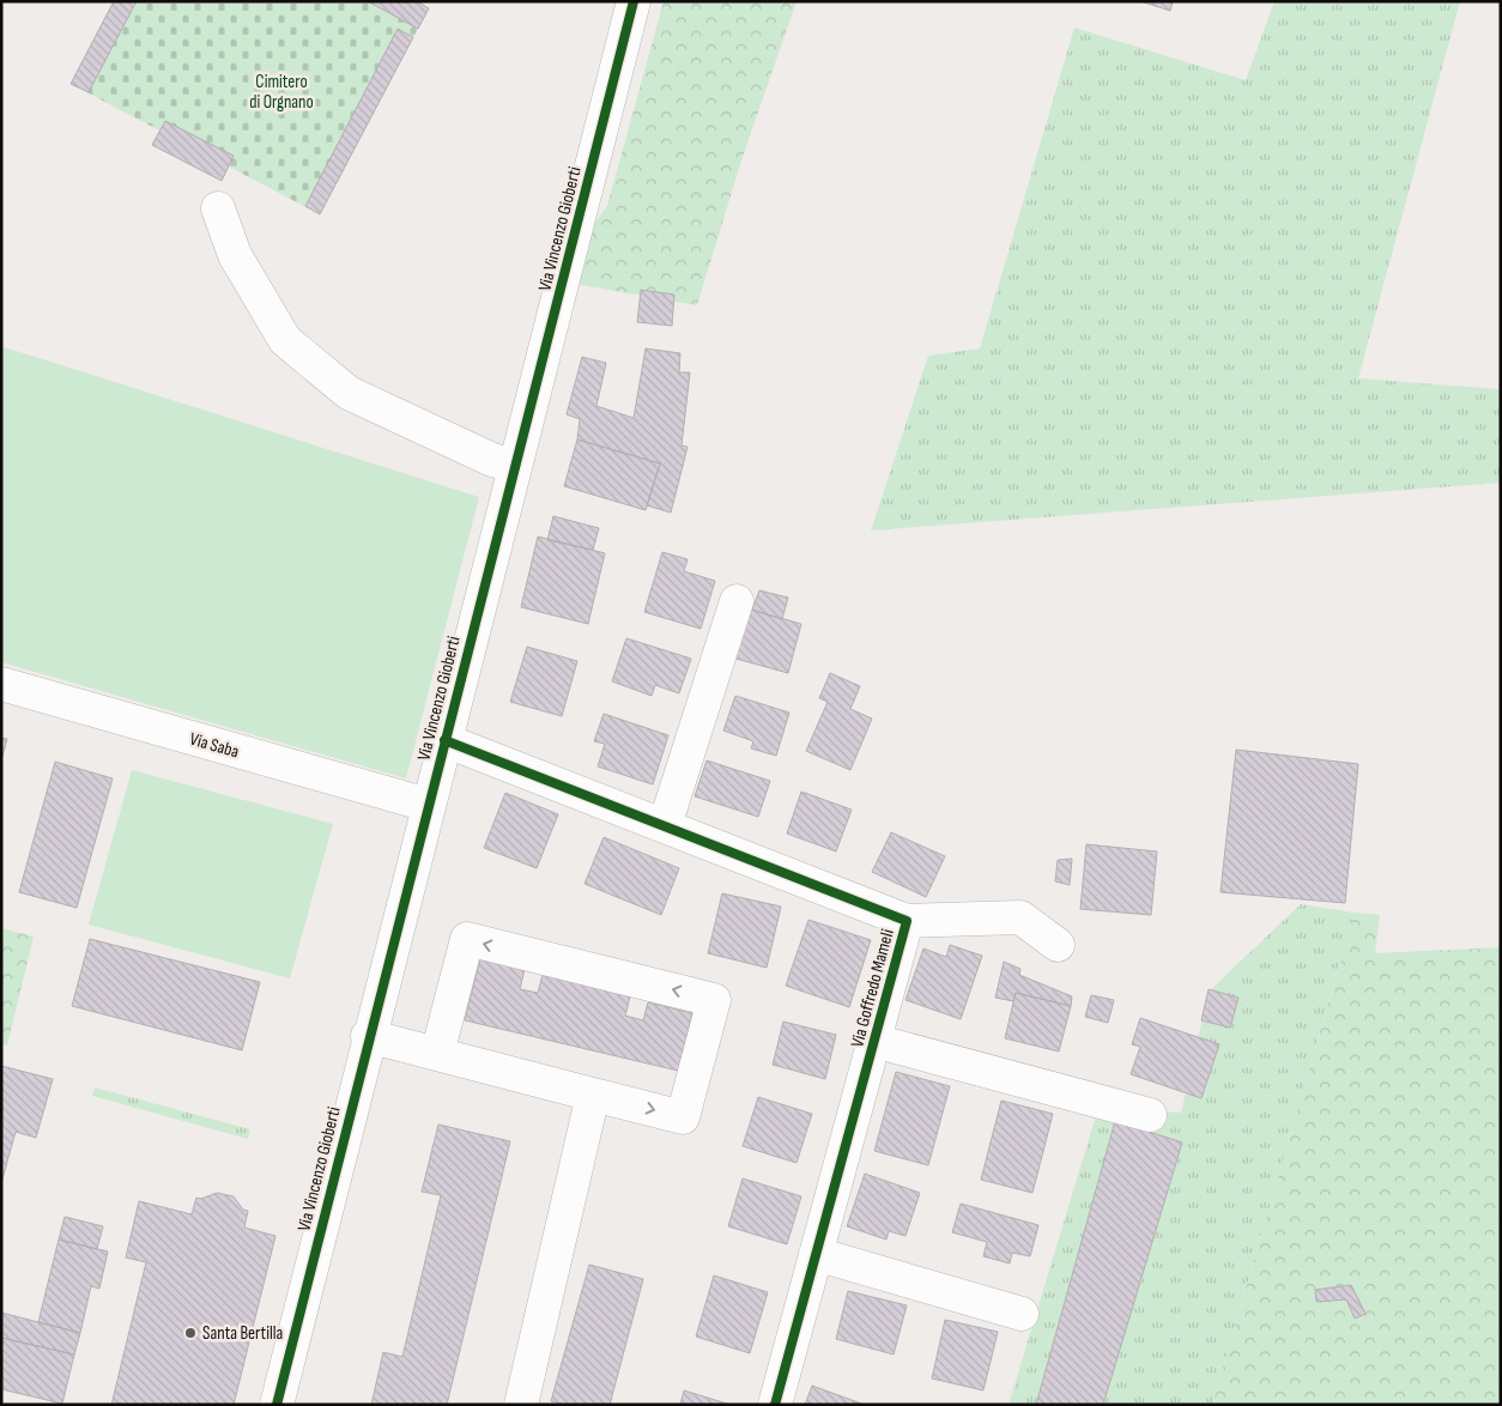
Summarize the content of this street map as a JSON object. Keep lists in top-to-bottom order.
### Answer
{
  "streets": {
    "street": ["Via Vincenzo Gioberti", "Via Saba", "Via Goffredo Mameli"]
  },
  "crossings": [
    ["Via Vincenzo Gioberti", "Via Saba"],
    ["Via Vincenzo Gioberti", "Via Goffredo Mameli"]
  ],
  "parks": ["Cimitero di Orgnano"],
  "places": ["Santa Bertilla"]
}
